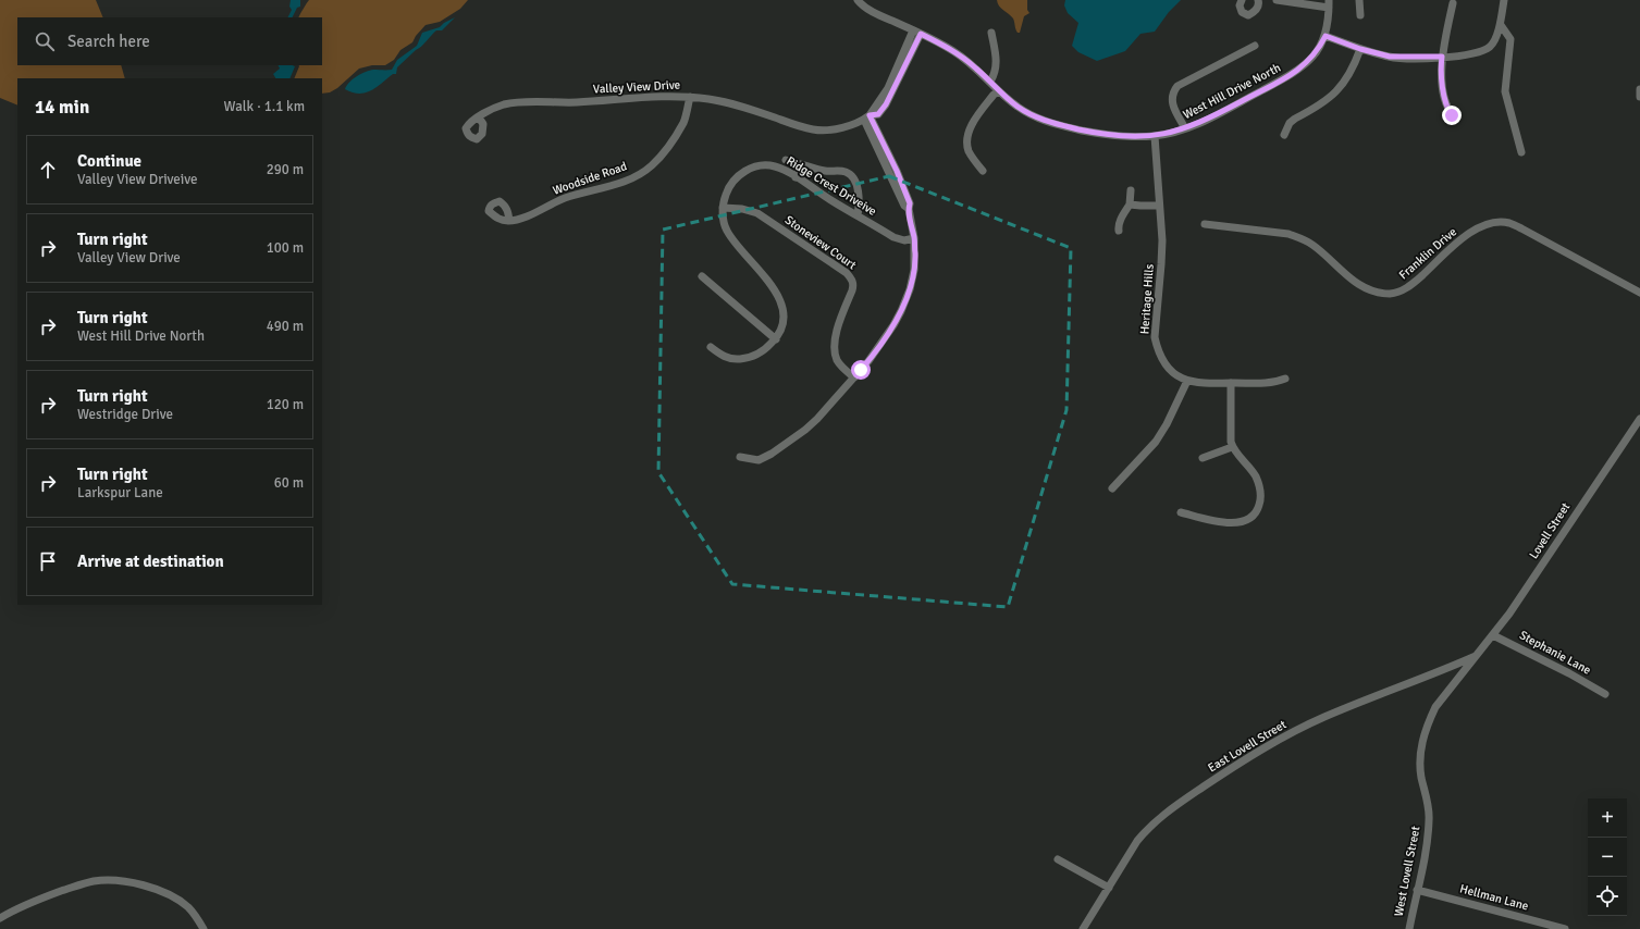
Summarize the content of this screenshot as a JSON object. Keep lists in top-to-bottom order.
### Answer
{
  "streets": {
    "street": [
      "Valley View Drive",
      "West Hill Drive North",
      "Woodside Road",
      "Ridge Crest Driveive",
      "Stoneview Court",
      "Franklin Drive",
      "Heritage Hills",
      "Lovell Street",
      "Stephanie Lane",
      "East Lovell Street",
      "West Lovell Street",
      "Hellman Lane"
    ]
  },
  "crossings": [
    ["Valley View Drive", "Woodside Road"],
    ["West Hill Drive North", "Heritage Hills"],
    ["Ridge Crest Driveive", "Stoneview Court"],
    ["Lovell Street", "Stephanie Lane"],
    ["Lovell Street", "East Lovell Street"],
    ["Lovell Street", "West Lovell Street"],
    ["East Lovell Street", "West Lovell Street"],
    ["West Lovell Street", "Hellman Lane"]
  ],
  "page": {
    "search": "Search here",
    "heading": ["14 min", "Walk · 1.1 km"],
    "list": [
      ["Continue", "Valley View Driveive", "290 m"],
      ["Turn right", "Valley View Drive", "100 m"],
      ["Turn right", "West Hill Drive North", "490 m"],
      ["Turn right", "Westridge Drive", "120 m"],
      ["Turn right", "Larkspur Lane", "60 m"],
      "Arrive at destination"
    ],
    "map_buttons": ["+", "−"]
  }
}
